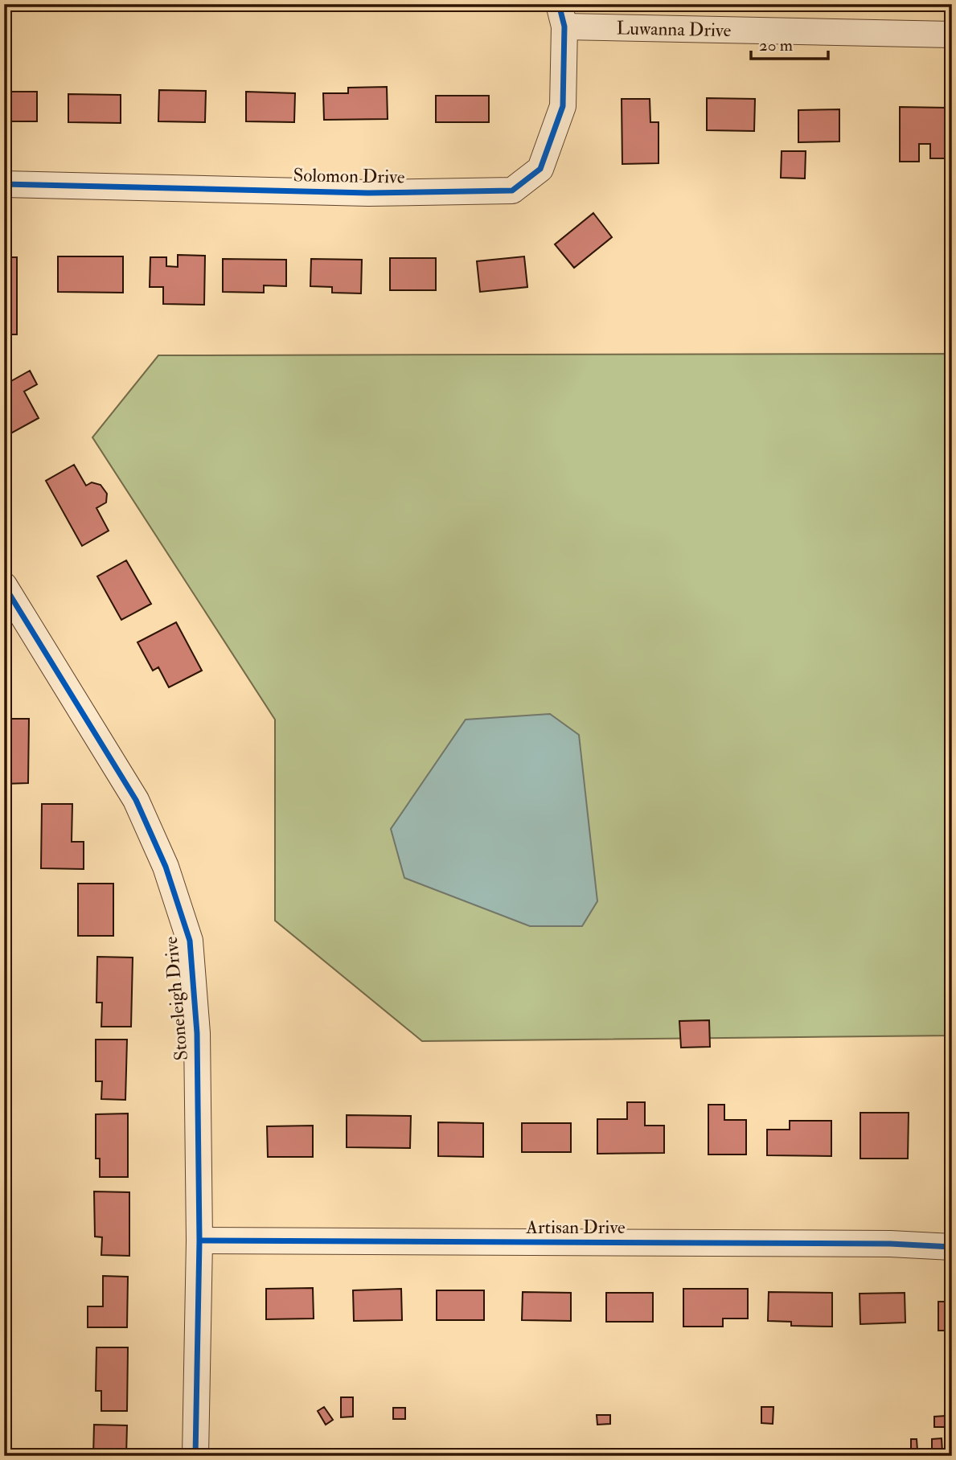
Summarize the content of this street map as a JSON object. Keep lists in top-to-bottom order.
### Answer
{
  "streets": {
    "street": [
      "Luwanna Drive",
      "Solomon Drive",
      "Stoneleigh Drive",
      "Artisan Drive"
    ]
  },
  "crossings": [
    ["Luwanna Drive", "Solomon Drive"],
    ["Stoneleigh Drive", "Artisan Drive"]
  ],
  "scale_bar": "20 m"
}
